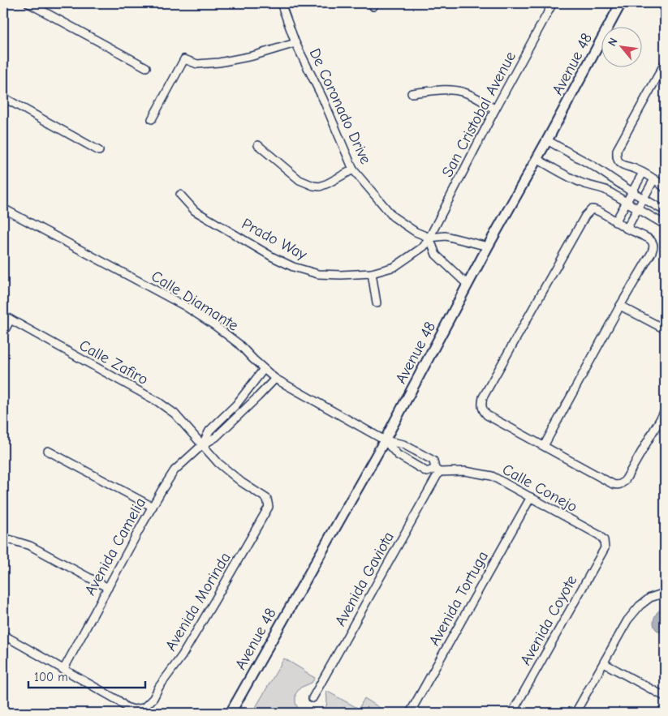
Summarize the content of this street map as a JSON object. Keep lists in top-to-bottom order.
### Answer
{
  "streets": {
    "main road": ["Avenue 48"],
    "street": [
      "De Coronado Drive",
      "San Cristobal Avenue",
      "Prado Way",
      "Calle Diamante",
      "Calle Zafiro",
      "Calle Conejo",
      "Avenida Camelia",
      "Avenida Gaviota",
      "Avenida Tortuga",
      "Avenida Morinda",
      "Avenida Coyote"
    ]
  },
  "crossings": [
    ["Avenue 48", "De Coronado Drive"],
    ["Avenue 48", "Calle Diamante"],
    ["Avenue 48", "Calle Conejo"],
    ["De Coronado Drive", "San Cristobal Avenue"],
    ["De Coronado Drive", "Prado Way"],
    ["San Cristobal Avenue", "Prado Way"],
    ["Calle Diamante", "Calle Conejo"],
    ["Calle Diamante", "Avenida Camelia"],
    ["Calle Zafiro", "Avenida Camelia"],
    ["Calle Zafiro", "Avenida Morinda"],
    ["Calle Conejo", "Avenida Gaviota"],
    ["Calle Conejo", "Avenida Tortuga"],
    ["Calle Conejo", "Avenida Coyote"],
    ["Avenida Camelia", "Avenida Morinda"]
  ],
  "scale_bar": "100 m",
  "north": "top left"
}
